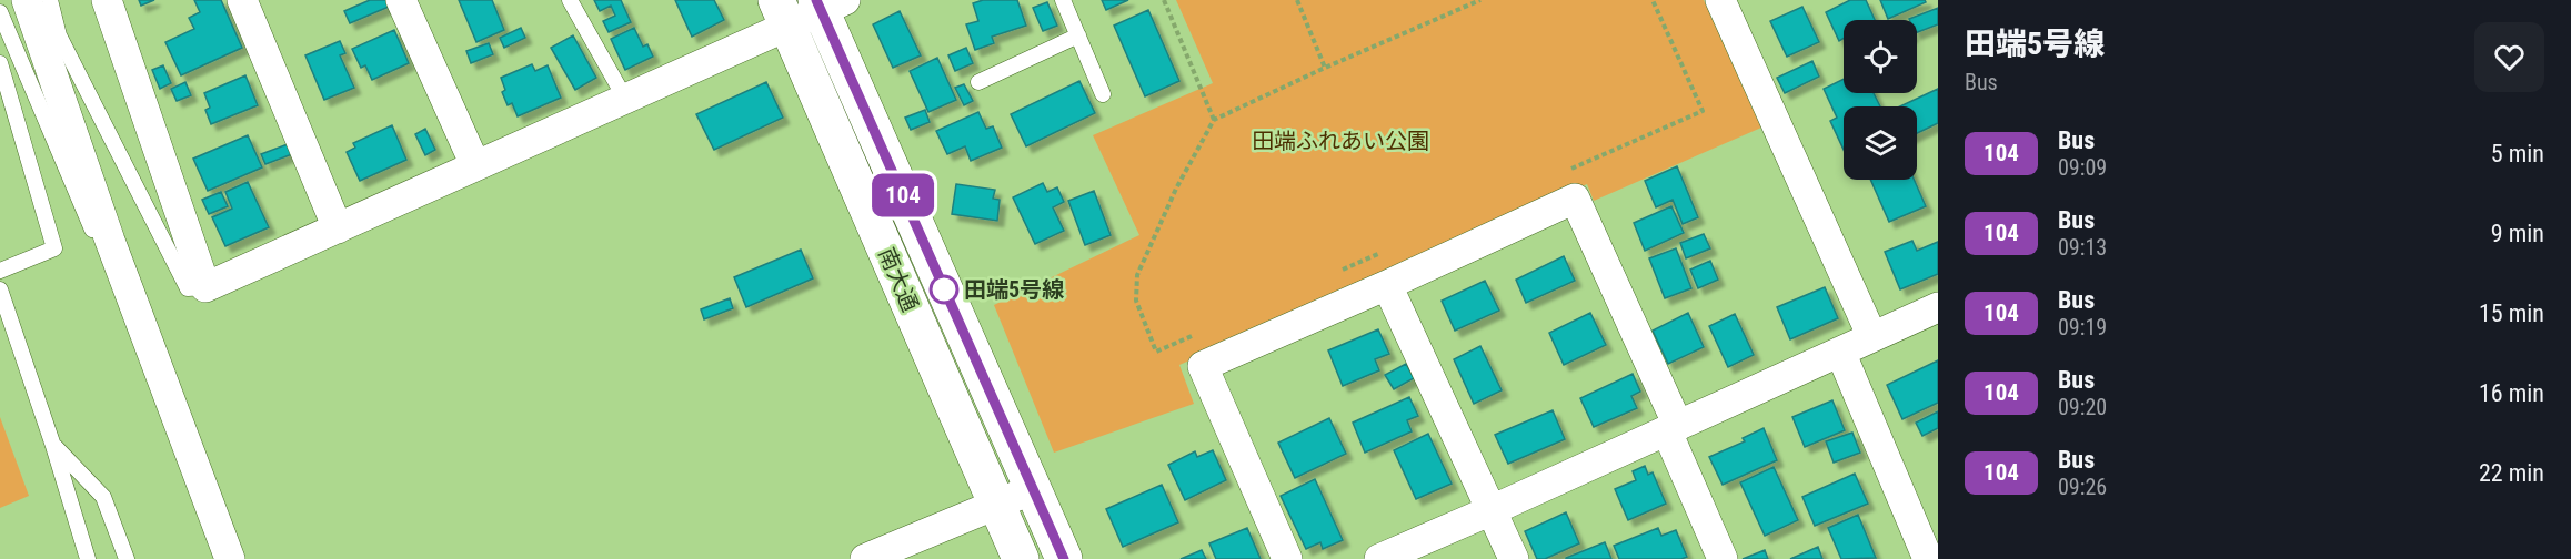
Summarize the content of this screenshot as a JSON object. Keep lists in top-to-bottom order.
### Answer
{
  "streets": {
    "street": ["南大通"]
  },
  "parks": ["田端ふれあい公園"],
  "places": ["田端5号線"],
  "lines": ["bus line 104"],
  "page": {
    "on_map": "104",
    "heading": ["田端5号線", "Bus"],
    "list": [
      {
        "mark": "104",
        "name": "Bus",
        "note": "09:09",
        "value": "5 min"
      },
      {
        "mark": "104",
        "name": "Bus",
        "note": "09:13",
        "value": "9 min"
      },
      {
        "mark": "104",
        "name": "Bus",
        "note": "09:19",
        "value": "15 min"
      },
      {
        "mark": "104",
        "name": "Bus",
        "note": "09:20",
        "value": "16 min"
      },
      {
        "mark": "104",
        "name": "Bus",
        "note": "09:26",
        "value": "22 min"
      }
    ]
  }
}
